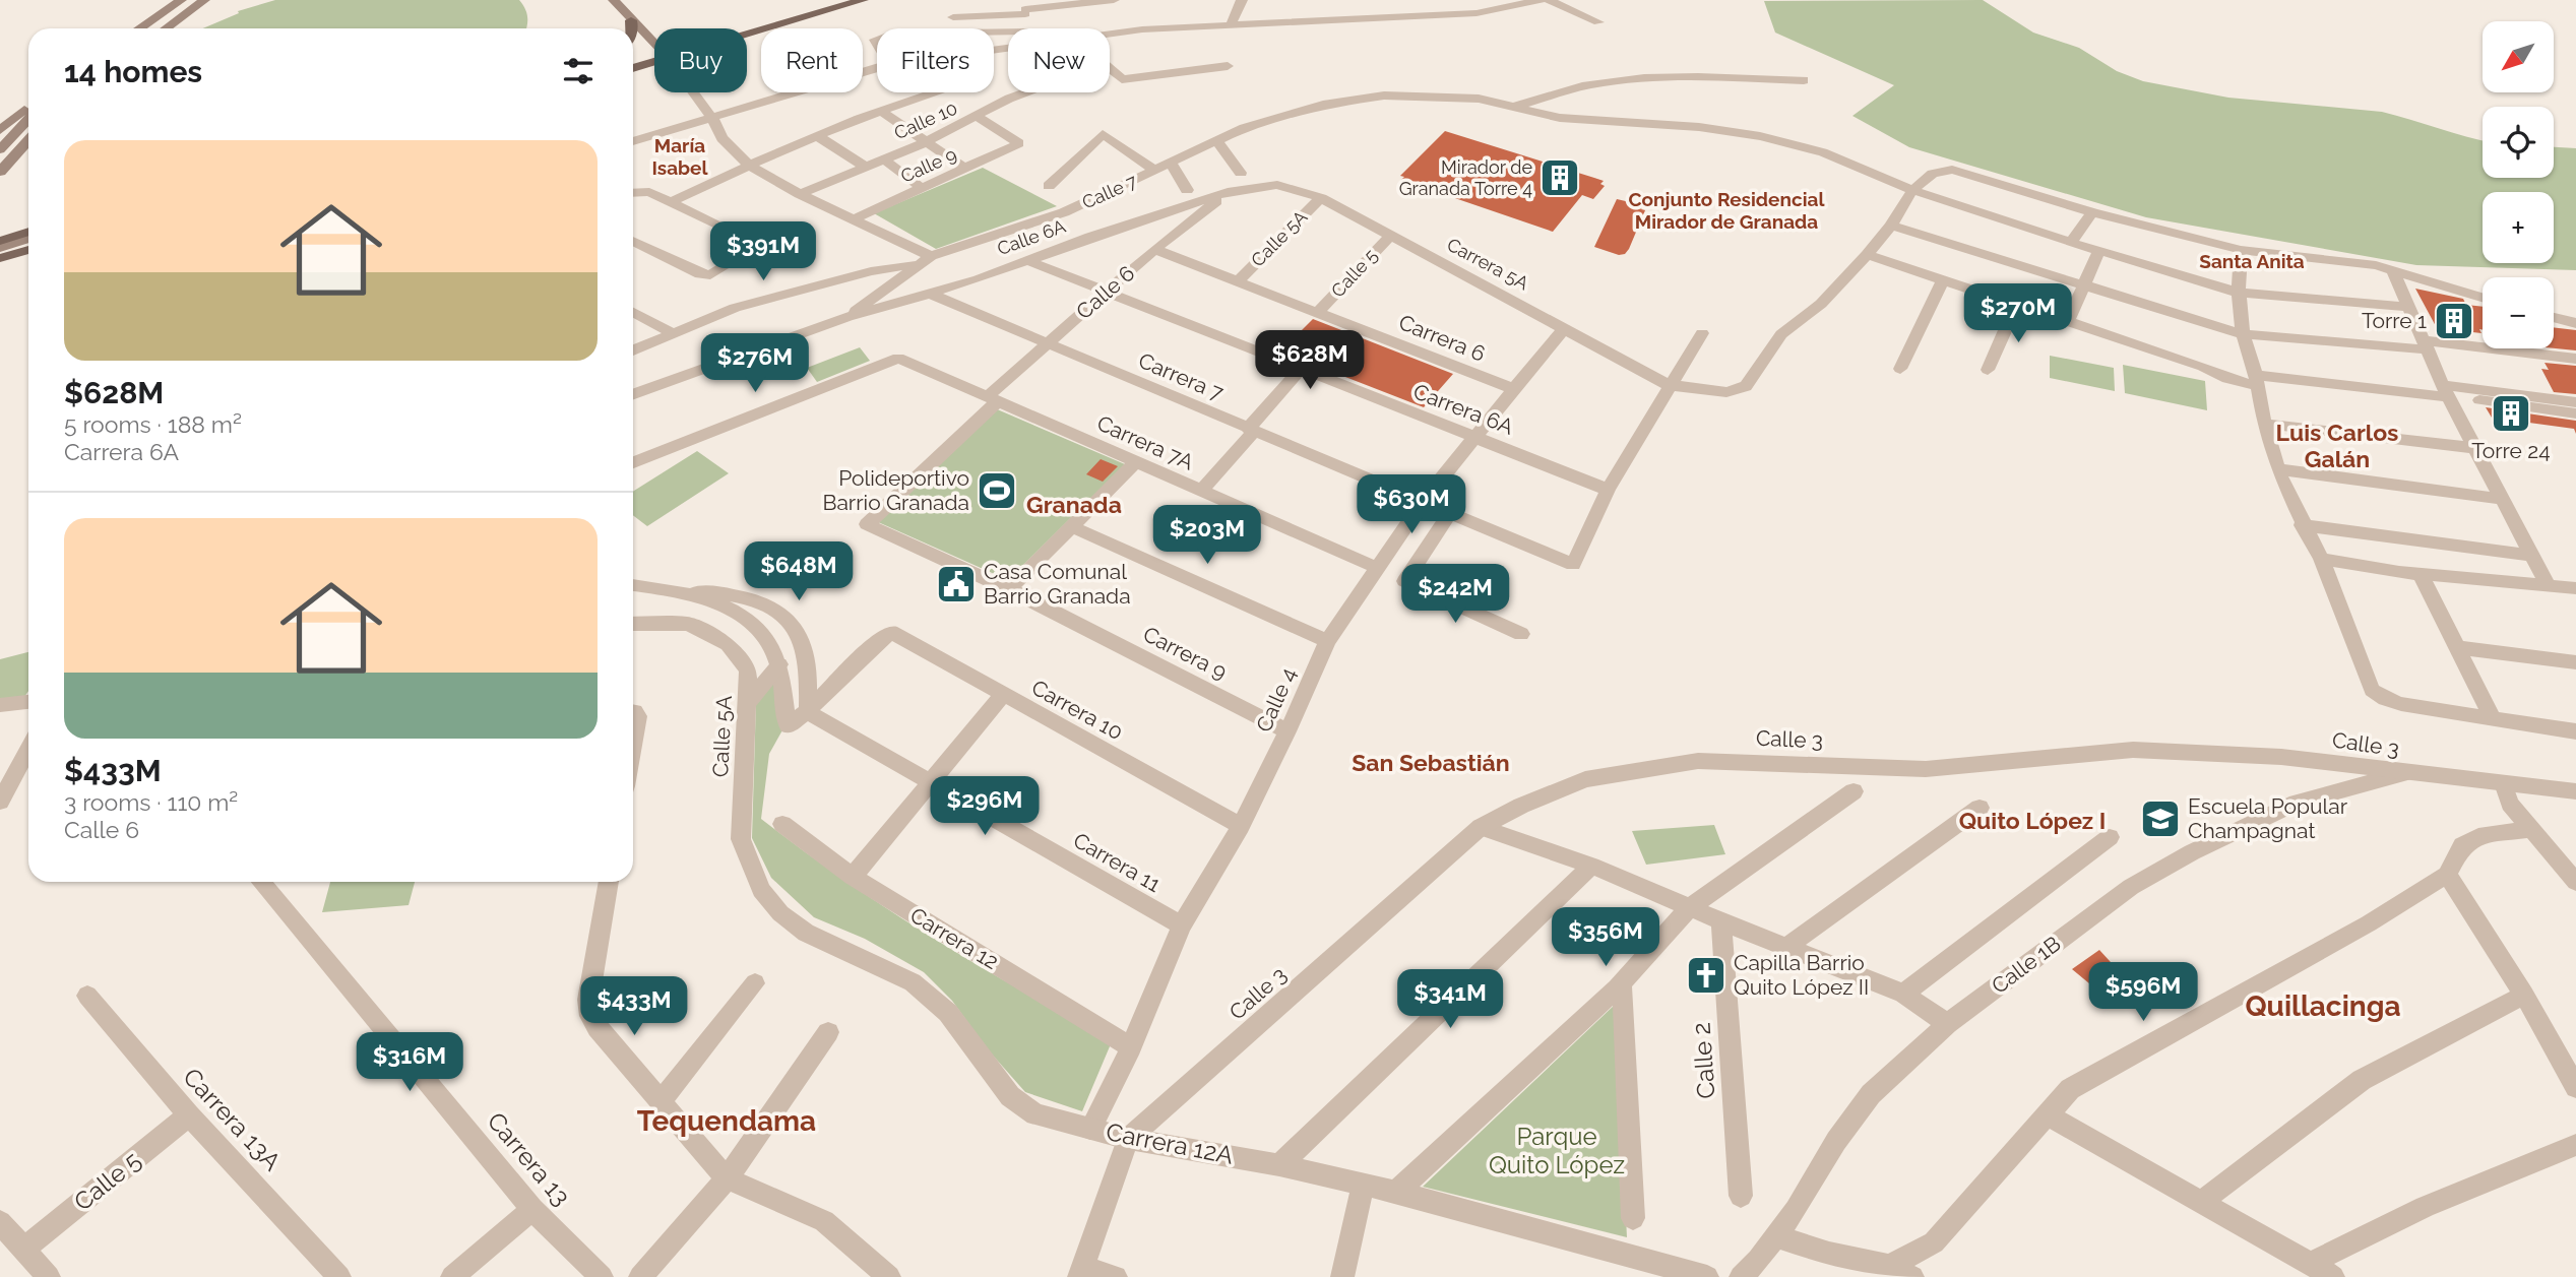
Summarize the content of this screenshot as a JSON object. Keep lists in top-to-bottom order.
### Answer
{
  "streets": {
    "street": [
      "Calle 10",
      "Calle 9",
      "Calle 7",
      "Calle 6A",
      "Calle 5A",
      "Carrera 5A",
      "Calle 5",
      "Calle 6",
      "Carrera 6",
      "Carrera 7",
      "Carrera 6A",
      "Carrera 7A",
      "Carrera 9",
      "Calle 4",
      "Carrera 10",
      "Calle 3",
      "Carrera 11",
      "Carrera 12",
      "Calle 1B",
      "Calle 2",
      "Carrera 13A",
      "Carrera 12A",
      "Carrera 13"
    ]
  },
  "crossings": [
    ["Calle 10", "Calle 9"],
    ["Calle 6A", "Carrera 5A"],
    ["Calle 6A", "Calle 6"],
    ["Calle 6A", "Carrera 7"],
    ["Calle 6A", "Carrera 6A"],
    ["Calle 5A", "Carrera 5A"],
    ["Calle 5A", "Carrera 6"],
    ["Calle 5A", "Carrera 12A"],
    ["Carrera 5A", "Calle 5"],
    ["Carrera 5A", "Calle 6"],
    ["Carrera 5A", "Calle 4"],
    ["Calle 5", "Carrera 6"],
    ["Calle 5", "Carrera 13A"],
    ["Calle 6", "Carrera 6"],
    ["Calle 6", "Carrera 7"],
    ["Calle 6", "Carrera 6A"],
    ["Calle 6", "Carrera 7A"],
    ["Calle 6", "Carrera 9"],
    ["Carrera 6", "Calle 4"],
    ["Carrera 7", "Carrera 6A"],
    ["Carrera 7", "Calle 4"],
    ["Carrera 6A", "Calle 4"],
    ["Carrera 7A", "Calle 4"],
    ["Carrera 9", "Calle 4"],
    ["Calle 4", "Carrera 10"],
    ["Calle 4", "Carrera 11"],
    ["Calle 4", "Carrera 12"],
    ["Calle 4", "Carrera 12A"],
    ["Carrera 10", "Carrera 11"],
    ["Calle 3", "Calle 1B"],
    ["Calle 3", "Carrera 12A"]
  ],
  "districts": [
    "María Isabel",
    "Conjunto Residencial Mirador de Granada",
    "Santa Anita",
    "Luis Carlos Galán",
    "Granada",
    "San Sebastián",
    "Quito López I",
    "Quillacinga",
    "Tequendama"
  ],
  "parks": ["Parque Quito López"],
  "places": {
    "building": ["Mirador de Granada Torre 4", "Torre 1", "Torre 24"],
    "sports": ["Polideportivo Barrio Granada"],
    "public building": ["Casa Comunal Barrio Granada"],
    "school or university": ["Escuela Popular Champagnat"],
    "church": ["Capilla Barrio Quito López II"]
  },
  "north": "bottom left",
  "page": {
    "map_buttons": ["+", "−"],
    "chip": [
      "Buy",
      "Rent",
      "Filters",
      "New"
    ],
    "heading": "14 homes",
    "list": [
      {
        "name": "$628M",
        "note": "5 rooms · 188 m² · Carrera 6A"
      },
      {
        "name": "$433M",
        "note": "3 rooms · 110 m² · Calle 6"
      }
    ],
    "price": [
      "$391M",
      "$270M",
      "$628M",
      "$276M",
      "$630M",
      "$203M",
      "$648M",
      "$242M",
      "$296M",
      "$356M",
      "$596M",
      "$341M",
      "$433M",
      "$316M"
    ]
  }
}
